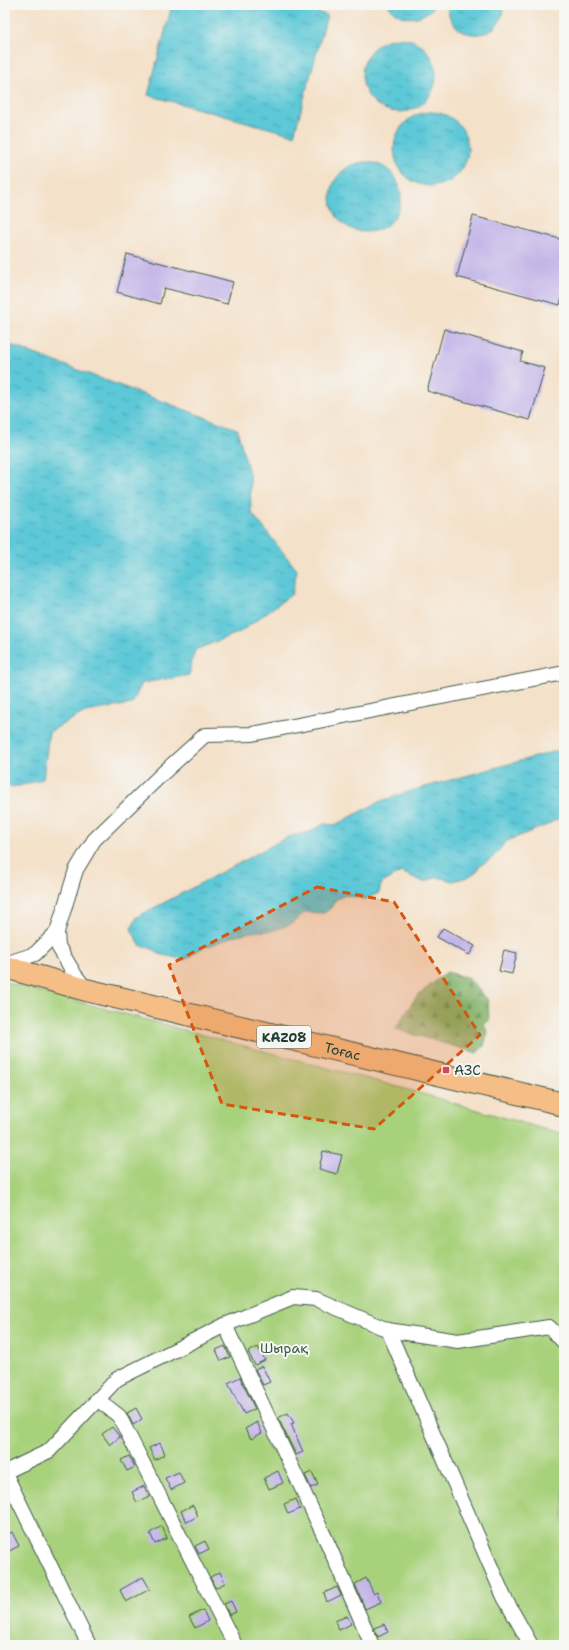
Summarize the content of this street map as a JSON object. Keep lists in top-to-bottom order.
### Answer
{
  "streets": {
    "highway": ["KAZ08", "Тоғас"]
  },
  "parks": ["Шырақ"],
  "places": {
    "transit": ["АЗС"]
  }
}
